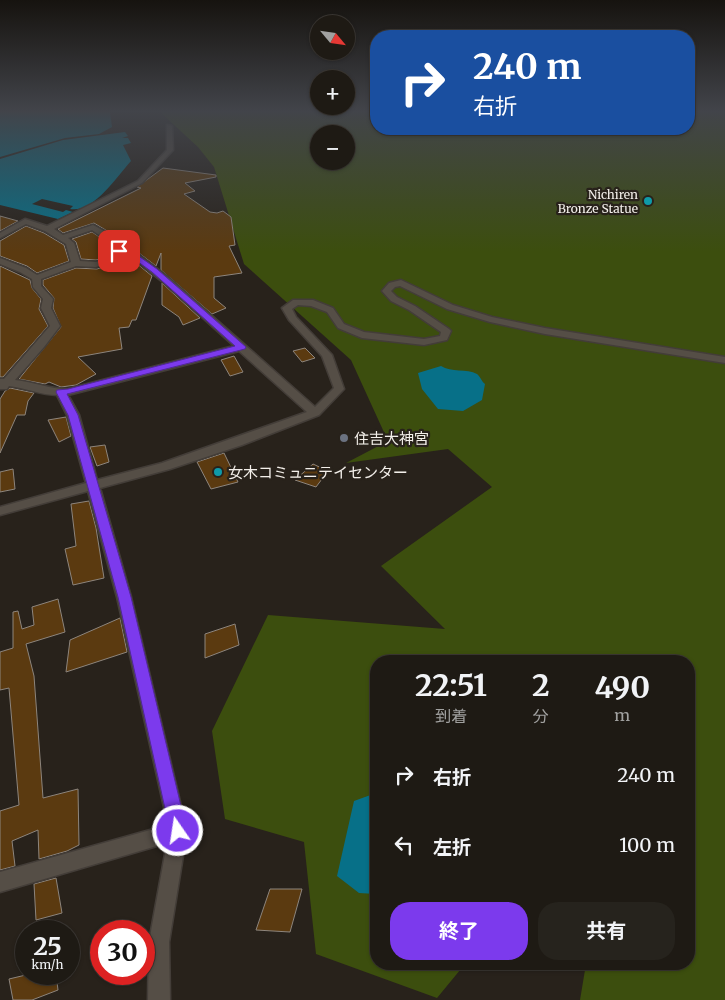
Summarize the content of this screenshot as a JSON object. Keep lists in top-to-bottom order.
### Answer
{
  "places": ["Nichiren Bronze Statue", "住吉大神宮", "女木コミュニテイセンター"],
  "north": "bottom right",
  "page": {
    "map_buttons": ["+", "−"],
    "turn": ["240 m", "右折"],
    "eta": [
      "22:51",
      "到着",
      "2",
      "分",
      "490",
      "m"
    ],
    "list": [
      {
        "name": "右折",
        "value": "240 m"
      },
      {
        "name": "左折",
        "value": "100 m"
      }
    ],
    "buttons": ["終了", "共有"],
    "speed": "25 km/h",
    "limit": "30"
  }
}
